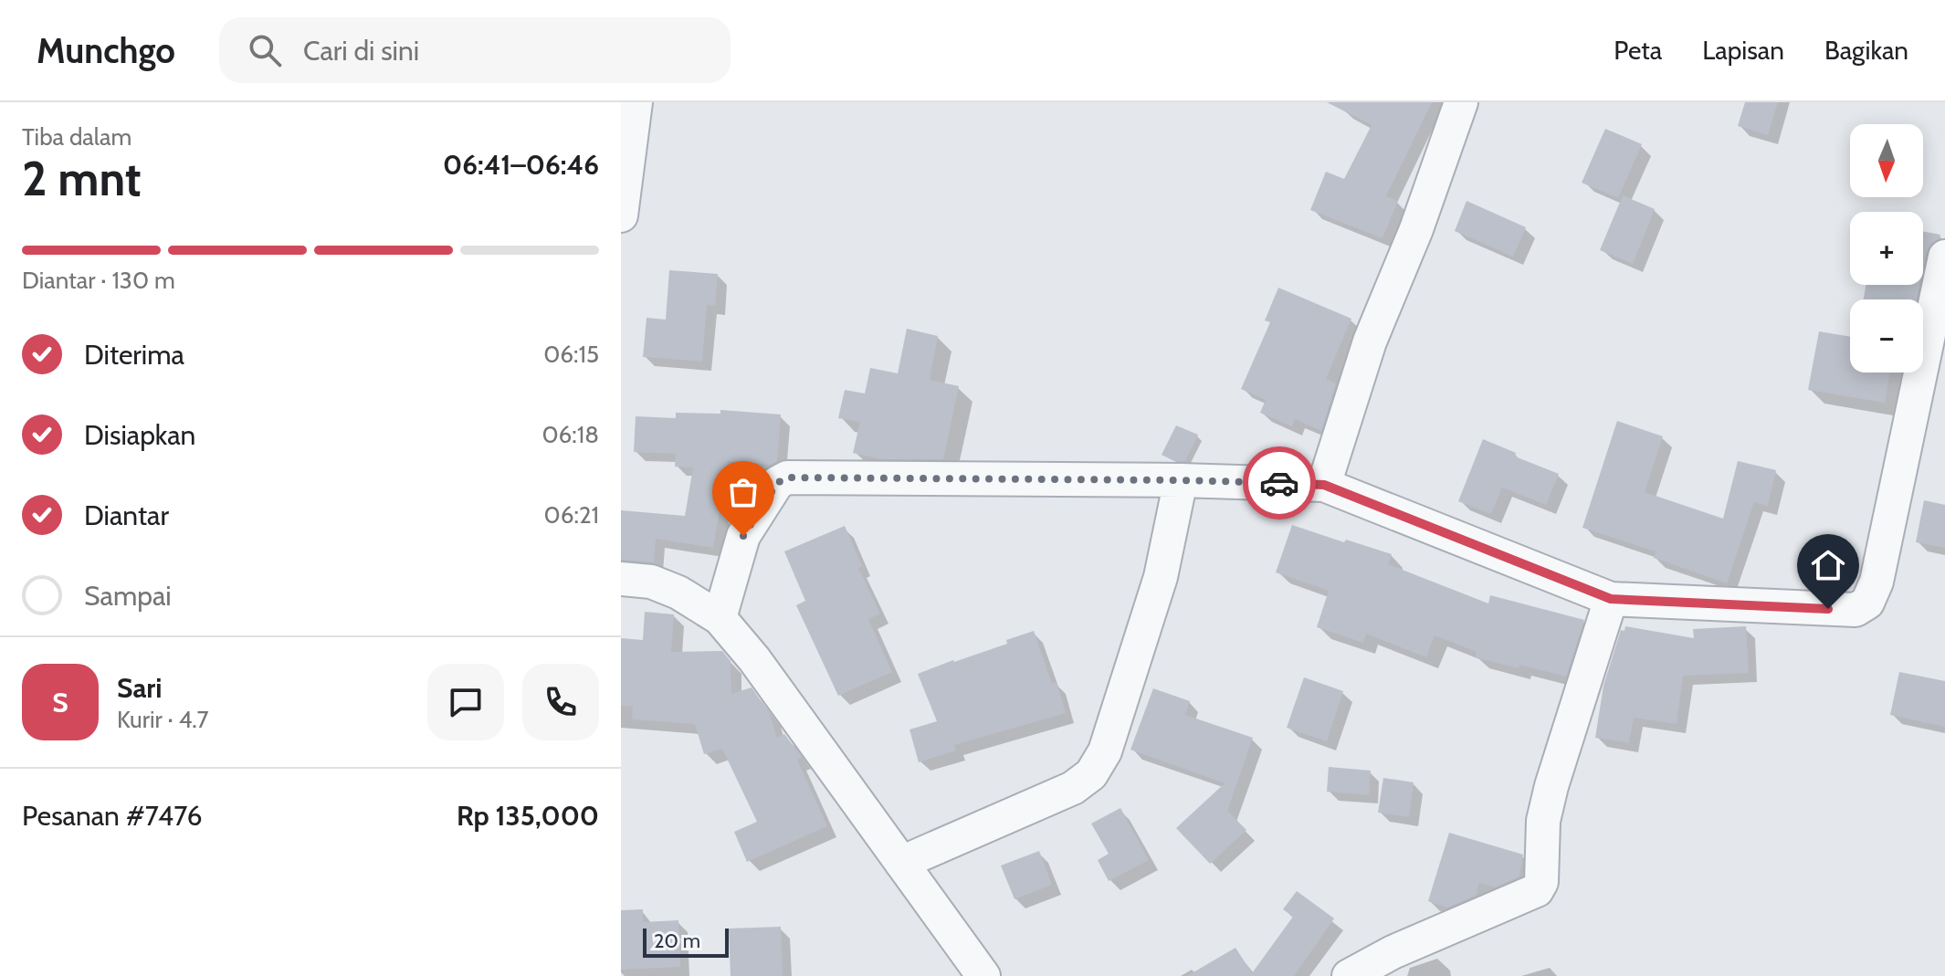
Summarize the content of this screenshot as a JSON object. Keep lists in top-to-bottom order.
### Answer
{
  "scale_bar": "20 m",
  "north": "bottom",
  "page": {
    "header": "Munchgo",
    "search": "Cari di sini",
    "nav": ["Peta", "Lapisan", "Bagikan"],
    "heading": ["2 mnt", "Tiba dalam", "06:41–06:46"],
    "panel": [
      "Sari",
      "Kurir · 4.7",
      "Pesanan #7476",
      "Rp 135,000"
    ],
    "map_buttons": ["+", "−"],
    "bar": "Diantar · 130 m",
    "list": [
      ["Diterima", "06:15"],
      ["Disiapkan", "06:18"],
      ["Diantar", "06:21"],
      "Sampai"
    ],
    "round": "S",
    "scale": "20 m"
  }
}
